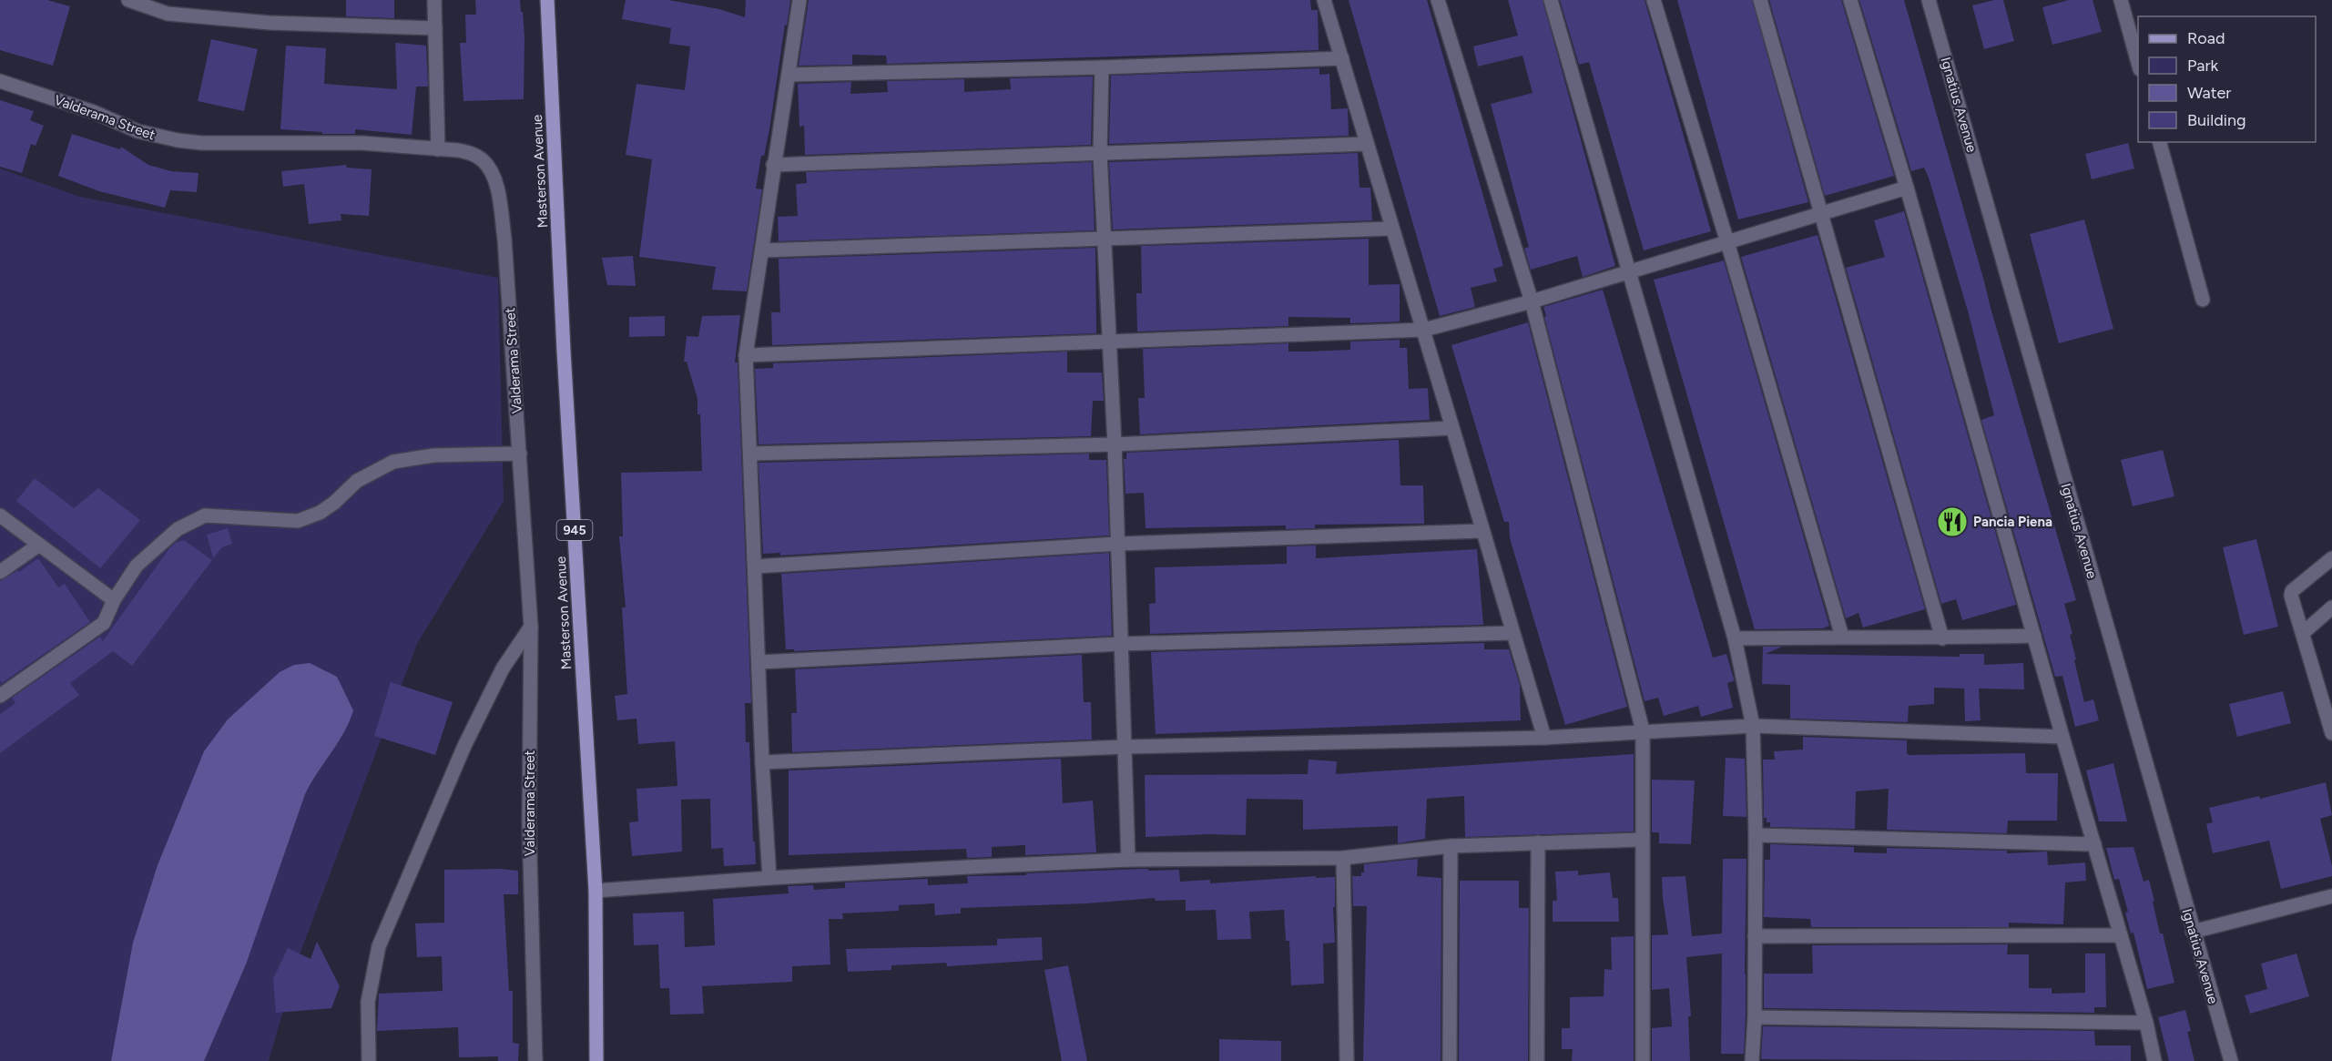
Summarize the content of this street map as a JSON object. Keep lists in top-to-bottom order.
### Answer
{
  "streets": {
    "main road": ["Masterson Avenue", "945"],
    "street": ["Ignatius Avenue", "Valderama Street"]
  },
  "places": {
    "restaurant": ["Pancia Piena"]
  },
  "legend": [
    "Road",
    "Park",
    "Water",
    "Building"
  ]
}
